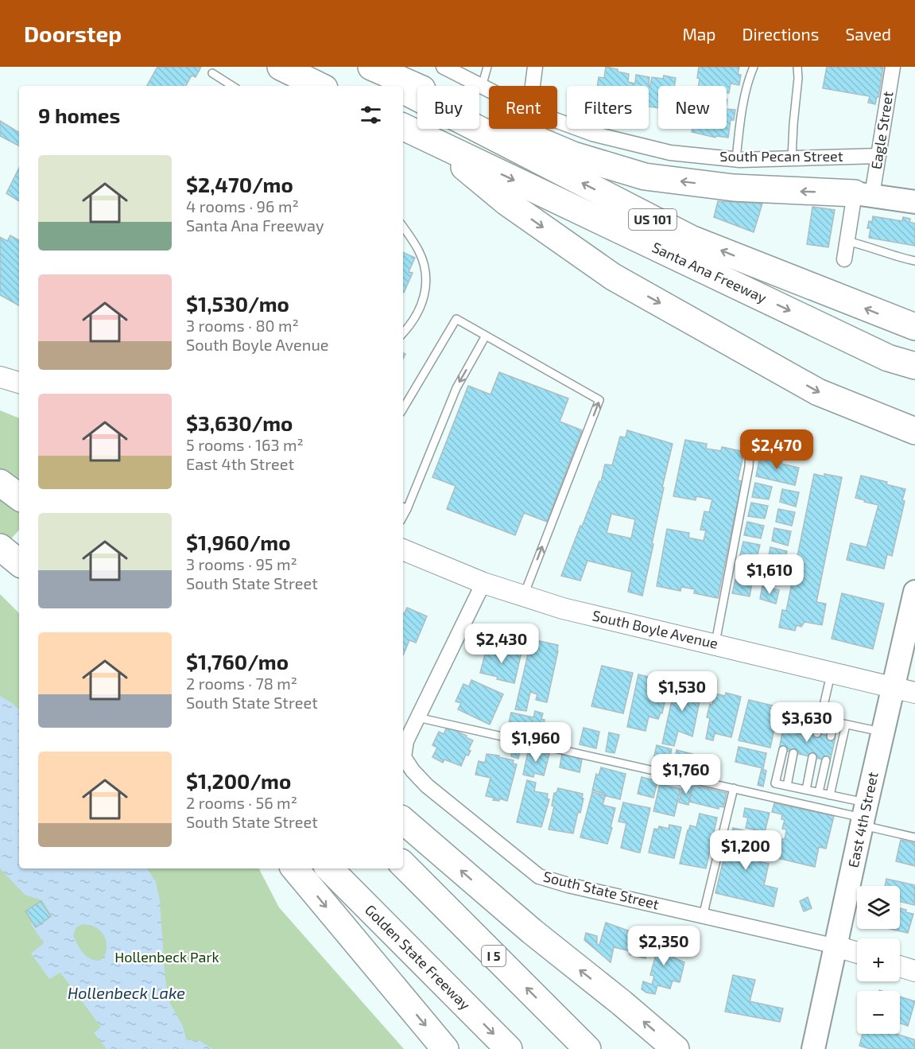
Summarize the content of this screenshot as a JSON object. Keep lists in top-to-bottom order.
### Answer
{
  "streets": {
    "highway": [
      "US 101",
      "Santa Ana Freeway",
      "I 5",
      "Golden State Freeway"
    ],
    "main road": ["South Boyle Avenue", "East 4th Street", "South State Street"],
    "street": ["Eagle Street", "South Pecan Street"]
  },
  "crossings": [
    ["Eagle Street", "South Pecan Street"],
    ["South Boyle Avenue", "East 4th Street"],
    ["East 4th Street", "South State Street"]
  ],
  "water": ["Hollenbeck Lake"],
  "parks": ["Hollenbeck Park"],
  "page": {
    "header": "Doorstep",
    "nav": ["Map", "Directions", "Saved"],
    "chip": [
      "Buy",
      "Rent",
      "Filters",
      "New"
    ],
    "heading": "9 homes",
    "list": [
      {
        "name": "$2,470/mo",
        "note": "4 rooms · 96 m² · Santa Ana Freeway"
      },
      {
        "name": "$1,530/mo",
        "note": "3 rooms · 80 m² · South Boyle Avenue"
      },
      {
        "name": "$3,630/mo",
        "note": "5 rooms · 163 m² · East 4th Street"
      },
      {
        "name": "$1,960/mo",
        "note": "3 rooms · 95 m² · South State Street"
      },
      {
        "name": "$1,760/mo",
        "note": "2 rooms · 78 m² · South State Street"
      },
      {
        "name": "$1,200/mo",
        "note": "2 rooms · 56 m² · South State Street"
      }
    ],
    "price": [
      "$2,470",
      "$1,610",
      "$2,430",
      "$1,530",
      "$3,630",
      "$1,960",
      "$1,760",
      "$1,200",
      "$2,350"
    ],
    "map_buttons": ["+", "−"]
  }
}
